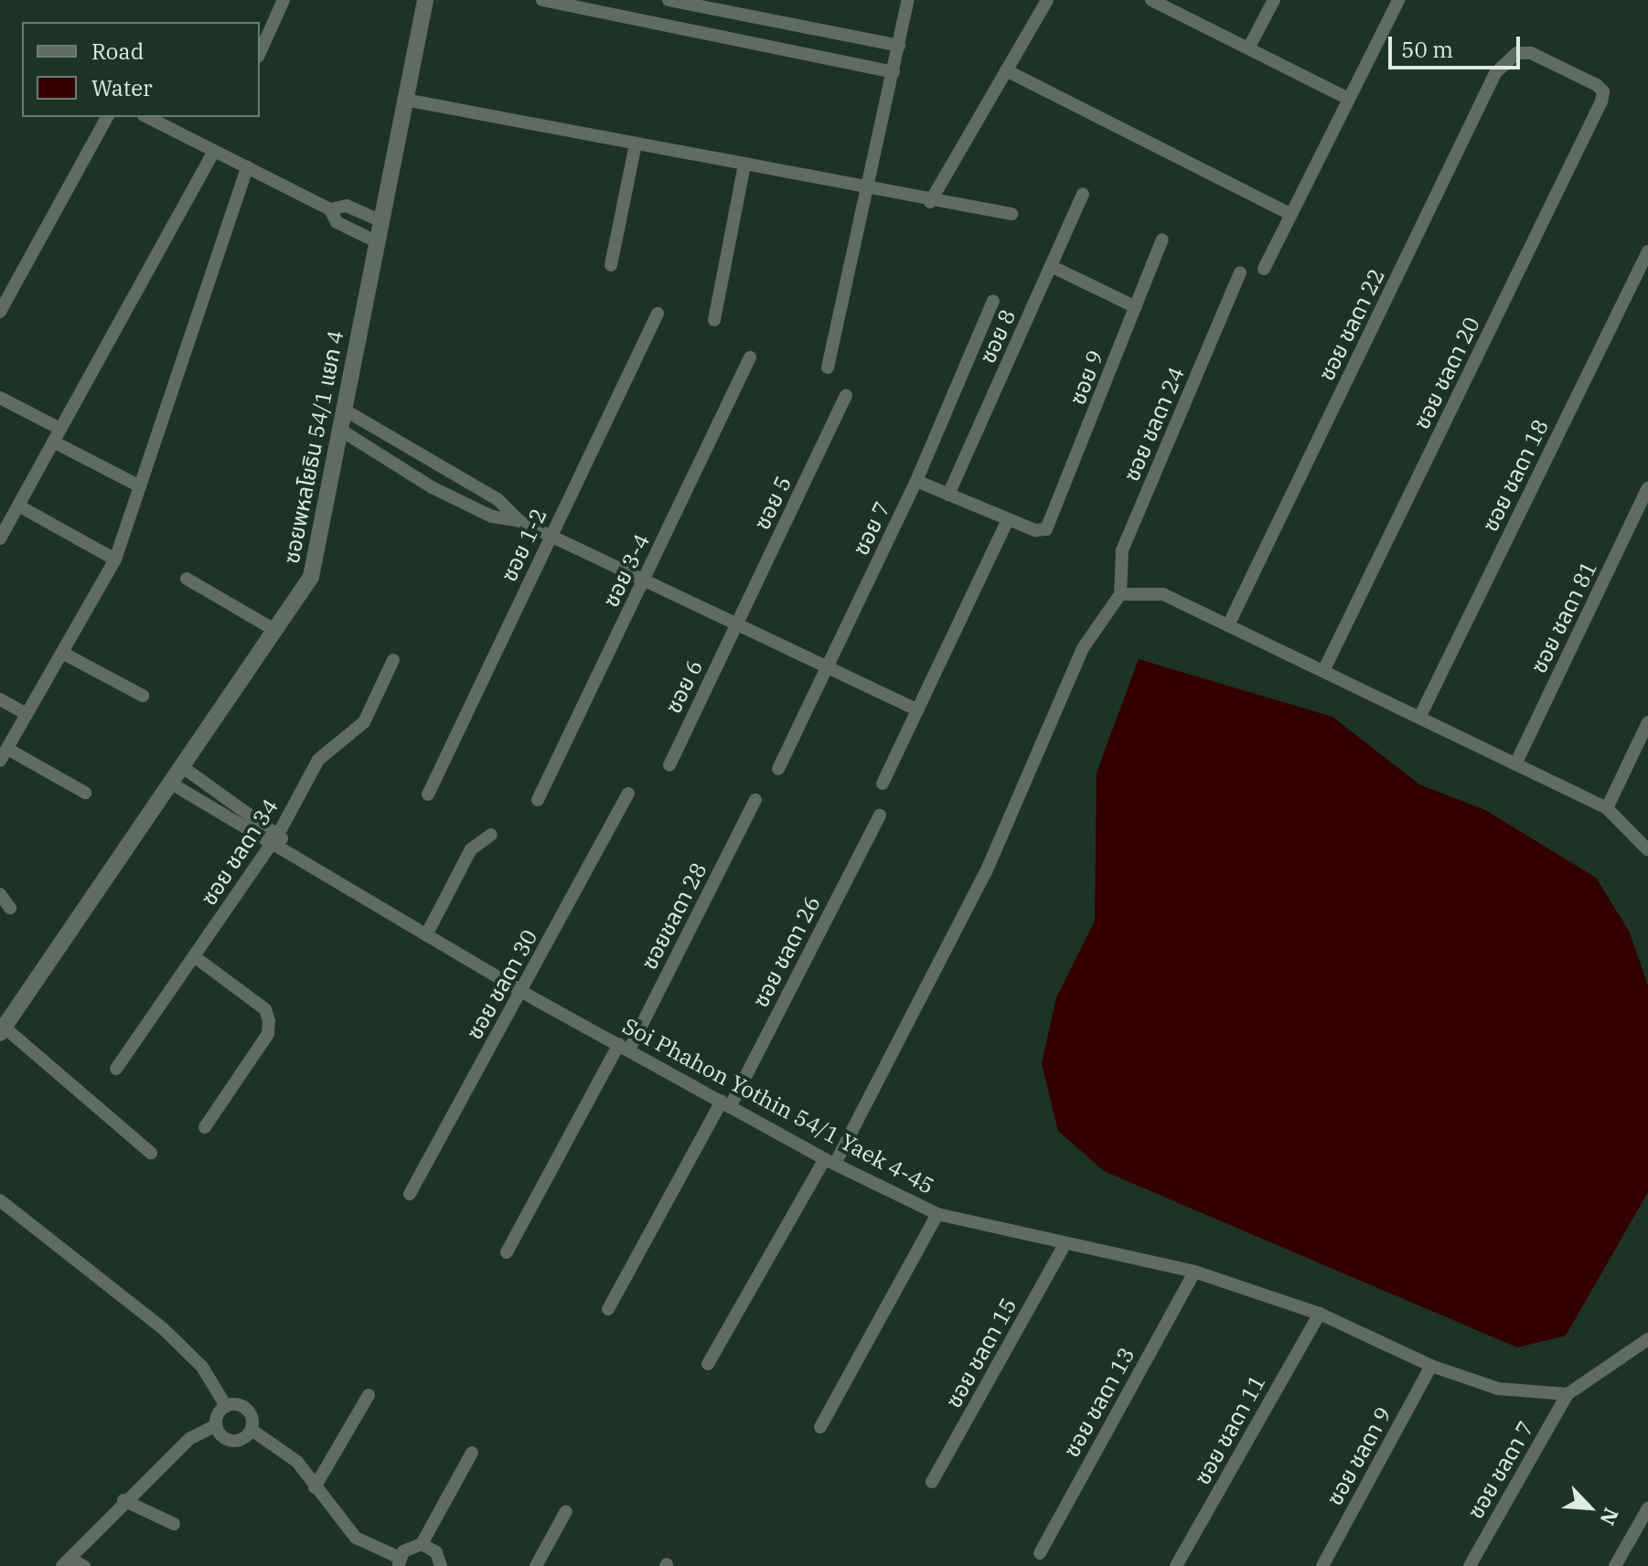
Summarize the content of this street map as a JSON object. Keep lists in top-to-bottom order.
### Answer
{
  "streets": {
    "street": [
      "ซอย ชลดา 22",
      "ซอย 8",
      "ซอย ชลดา 20",
      "ซอย 9",
      "ซอย ชลดา 24",
      "ซอยพหลโยธิน 54/1 แยก 4",
      "ซอย ชลดา 18",
      "ซอย 5",
      "ซอย 7",
      "ซอย 1-2",
      "ซอย 3-4",
      "ซอย ชลดา 81",
      "ซอย 6",
      "ซอย ชลดา 34",
      "ซอยชลดา 28",
      "ซอย ชลดา 26",
      "ซอย ชลดา 30",
      "Soi Phahon Yothin 54/1 Yaek 4-45",
      "ซอย ชลดา 15",
      "ซอย ชลดา 13",
      "ซอย ชลดา 11",
      "ซอย ชลดา 9",
      "ซอย ชลดา 7"
    ]
  },
  "crossings": [
    ["ซอย ชลดา 22", "ซอย ชลดา 20"],
    ["ซอย 5", "ซอย 6"],
    ["ซอย ชลดา 34", "Soi Phahon Yothin 54/1 Yaek 4-45"],
    ["ซอยชลดา 28", "Soi Phahon Yothin 54/1 Yaek 4-45"],
    ["ซอย ชลดา 26", "Soi Phahon Yothin 54/1 Yaek 4-45"],
    ["ซอย ชลดา 30", "Soi Phahon Yothin 54/1 Yaek 4-45"],
    ["Soi Phahon Yothin 54/1 Yaek 4-45", "ซอย ชลดา 15"],
    ["Soi Phahon Yothin 54/1 Yaek 4-45", "ซอย ชลดา 13"],
    ["Soi Phahon Yothin 54/1 Yaek 4-45", "ซอย ชลดา 11"],
    ["Soi Phahon Yothin 54/1 Yaek 4-45", "ซอย ชลดา 9"],
    ["Soi Phahon Yothin 54/1 Yaek 4-45", "ซอย ชลดา 7"]
  ],
  "legend": ["Road", "Water"],
  "scale_bar": "50 m",
  "north": "bottom right"
}
